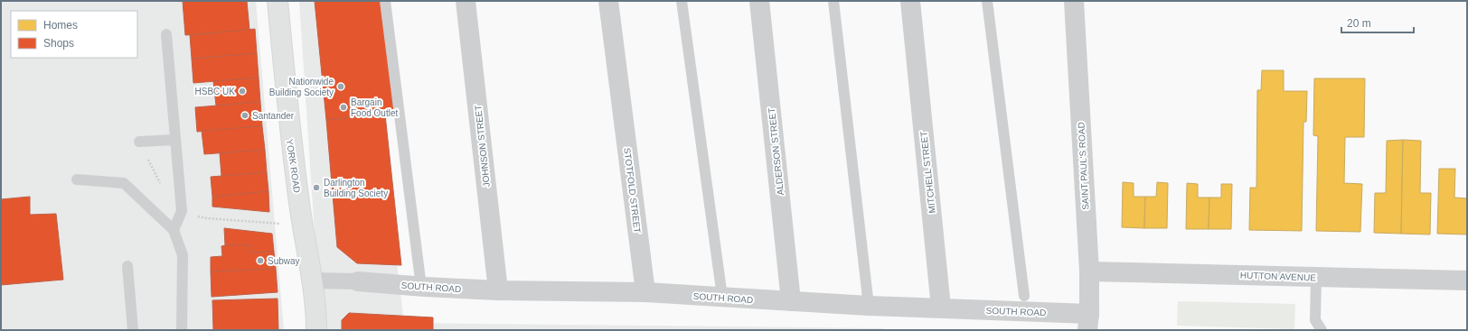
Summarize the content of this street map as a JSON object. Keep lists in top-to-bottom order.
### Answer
{
  "streets": {
    "main road": ["YORK ROAD"],
    "street": [
      "JOHNSON STREET",
      "ALDERSON STREET",
      "SAINT PAUL'S ROAD",
      "MITCHELL STREET",
      "STOTFOLD STREET",
      "HUTTON AVENUE",
      "SOUTH ROAD"
    ]
  },
  "crossings": [
    ["JOHNSON STREET", "SOUTH ROAD"],
    ["ALDERSON STREET", "SOUTH ROAD"],
    ["SAINT PAUL'S ROAD", "HUTTON AVENUE"],
    ["SAINT PAUL'S ROAD", "SOUTH ROAD"],
    ["MITCHELL STREET", "SOUTH ROAD"],
    ["STOTFOLD STREET", "SOUTH ROAD"]
  ],
  "places": [
    "Nationwide Building Society",
    "HSBC UK",
    "Bargain Food Outlet",
    "Santander",
    "Darlington Building Society",
    "Subway"
  ],
  "legend": ["Homes", "Shops"],
  "scale_bar": "20 m"
}
